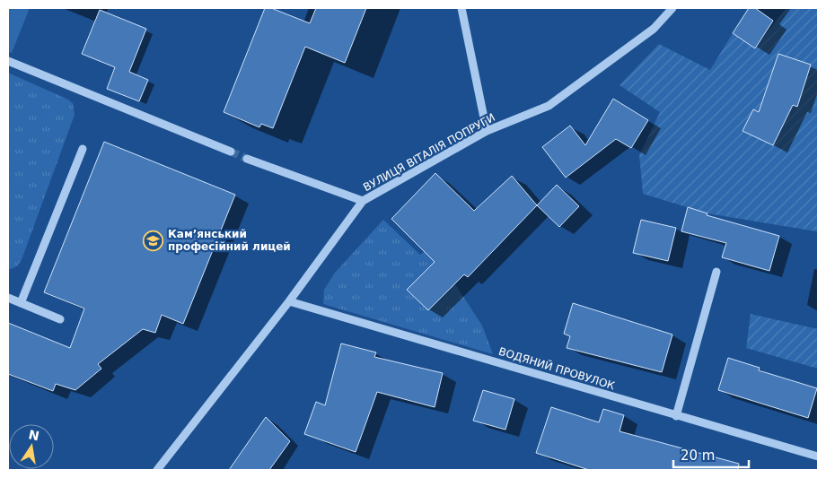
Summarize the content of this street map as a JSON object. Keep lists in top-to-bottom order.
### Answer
{
  "streets": {
    "street": ["ВУЛИЦЯ ВІТАЛІЯ ПОПРУГИ", "ВОДЯНИЙ ПРОВУЛОК"]
  },
  "crossings": [
    ["ВУЛИЦЯ ВІТАЛІЯ ПОПРУГИ", "ВОДЯНИЙ ПРОВУЛОК"]
  ],
  "places": {
    "school or university": ["Кам’янський професійний лицей"]
  },
  "scale_bar": "20 m",
  "north": "top"
}
